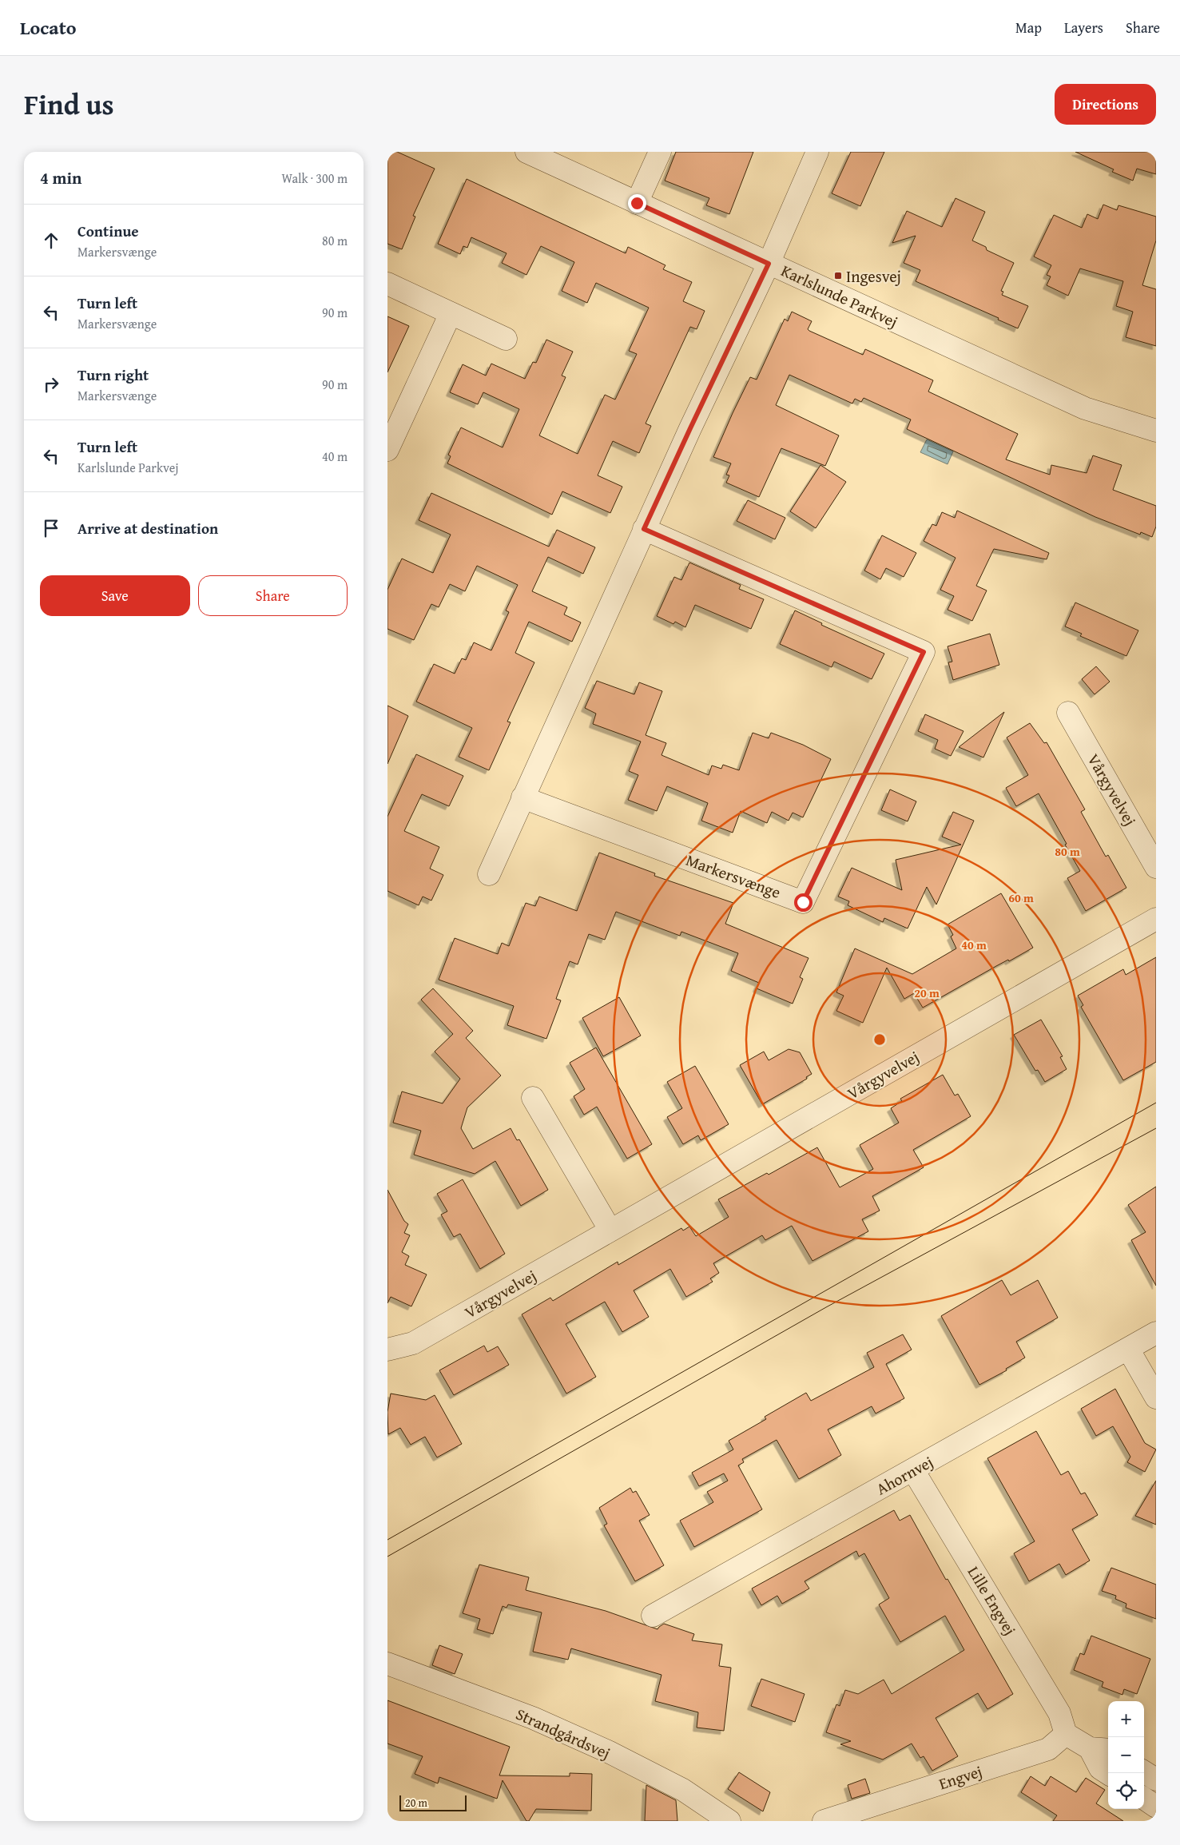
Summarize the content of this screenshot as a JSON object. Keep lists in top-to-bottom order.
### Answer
{
  "streets": {
    "street": [
      "Karlslunde Parkvej",
      "Vårgyvelvej",
      "Markersvænge",
      "Ahornvej",
      "Lille Engvej",
      "Strandgårdsvej",
      "Engvej"
    ]
  },
  "crossings": [
    ["Ahornvej", "Lille Engvej"],
    ["Lille Engvej", "Engvej"]
  ],
  "places": {
    "transit": ["Ingesvej"]
  },
  "scale_bar": "20 m",
  "page": {
    "header": "Locato",
    "nav": ["Map", "Layers", "Share"],
    "title": "Find us",
    "buttons": [
      "Directions",
      ["Save", "Share"]
    ],
    "heading": ["4 min", "Walk · 300 m"],
    "list": [
      ["Continue", "Markersvænge", "80 m"],
      ["Turn left", "Markersvænge", "90 m"],
      ["Turn right", "Markersvænge", "90 m"],
      ["Turn left", "Karlslunde Parkvej", "40 m"],
      "Arrive at destination"
    ],
    "map_buttons": ["+", "−"],
    "scale": "20 m"
  },
  "rings": [
    "80 m",
    "60 m",
    "40 m",
    "20 m"
  ]
}
